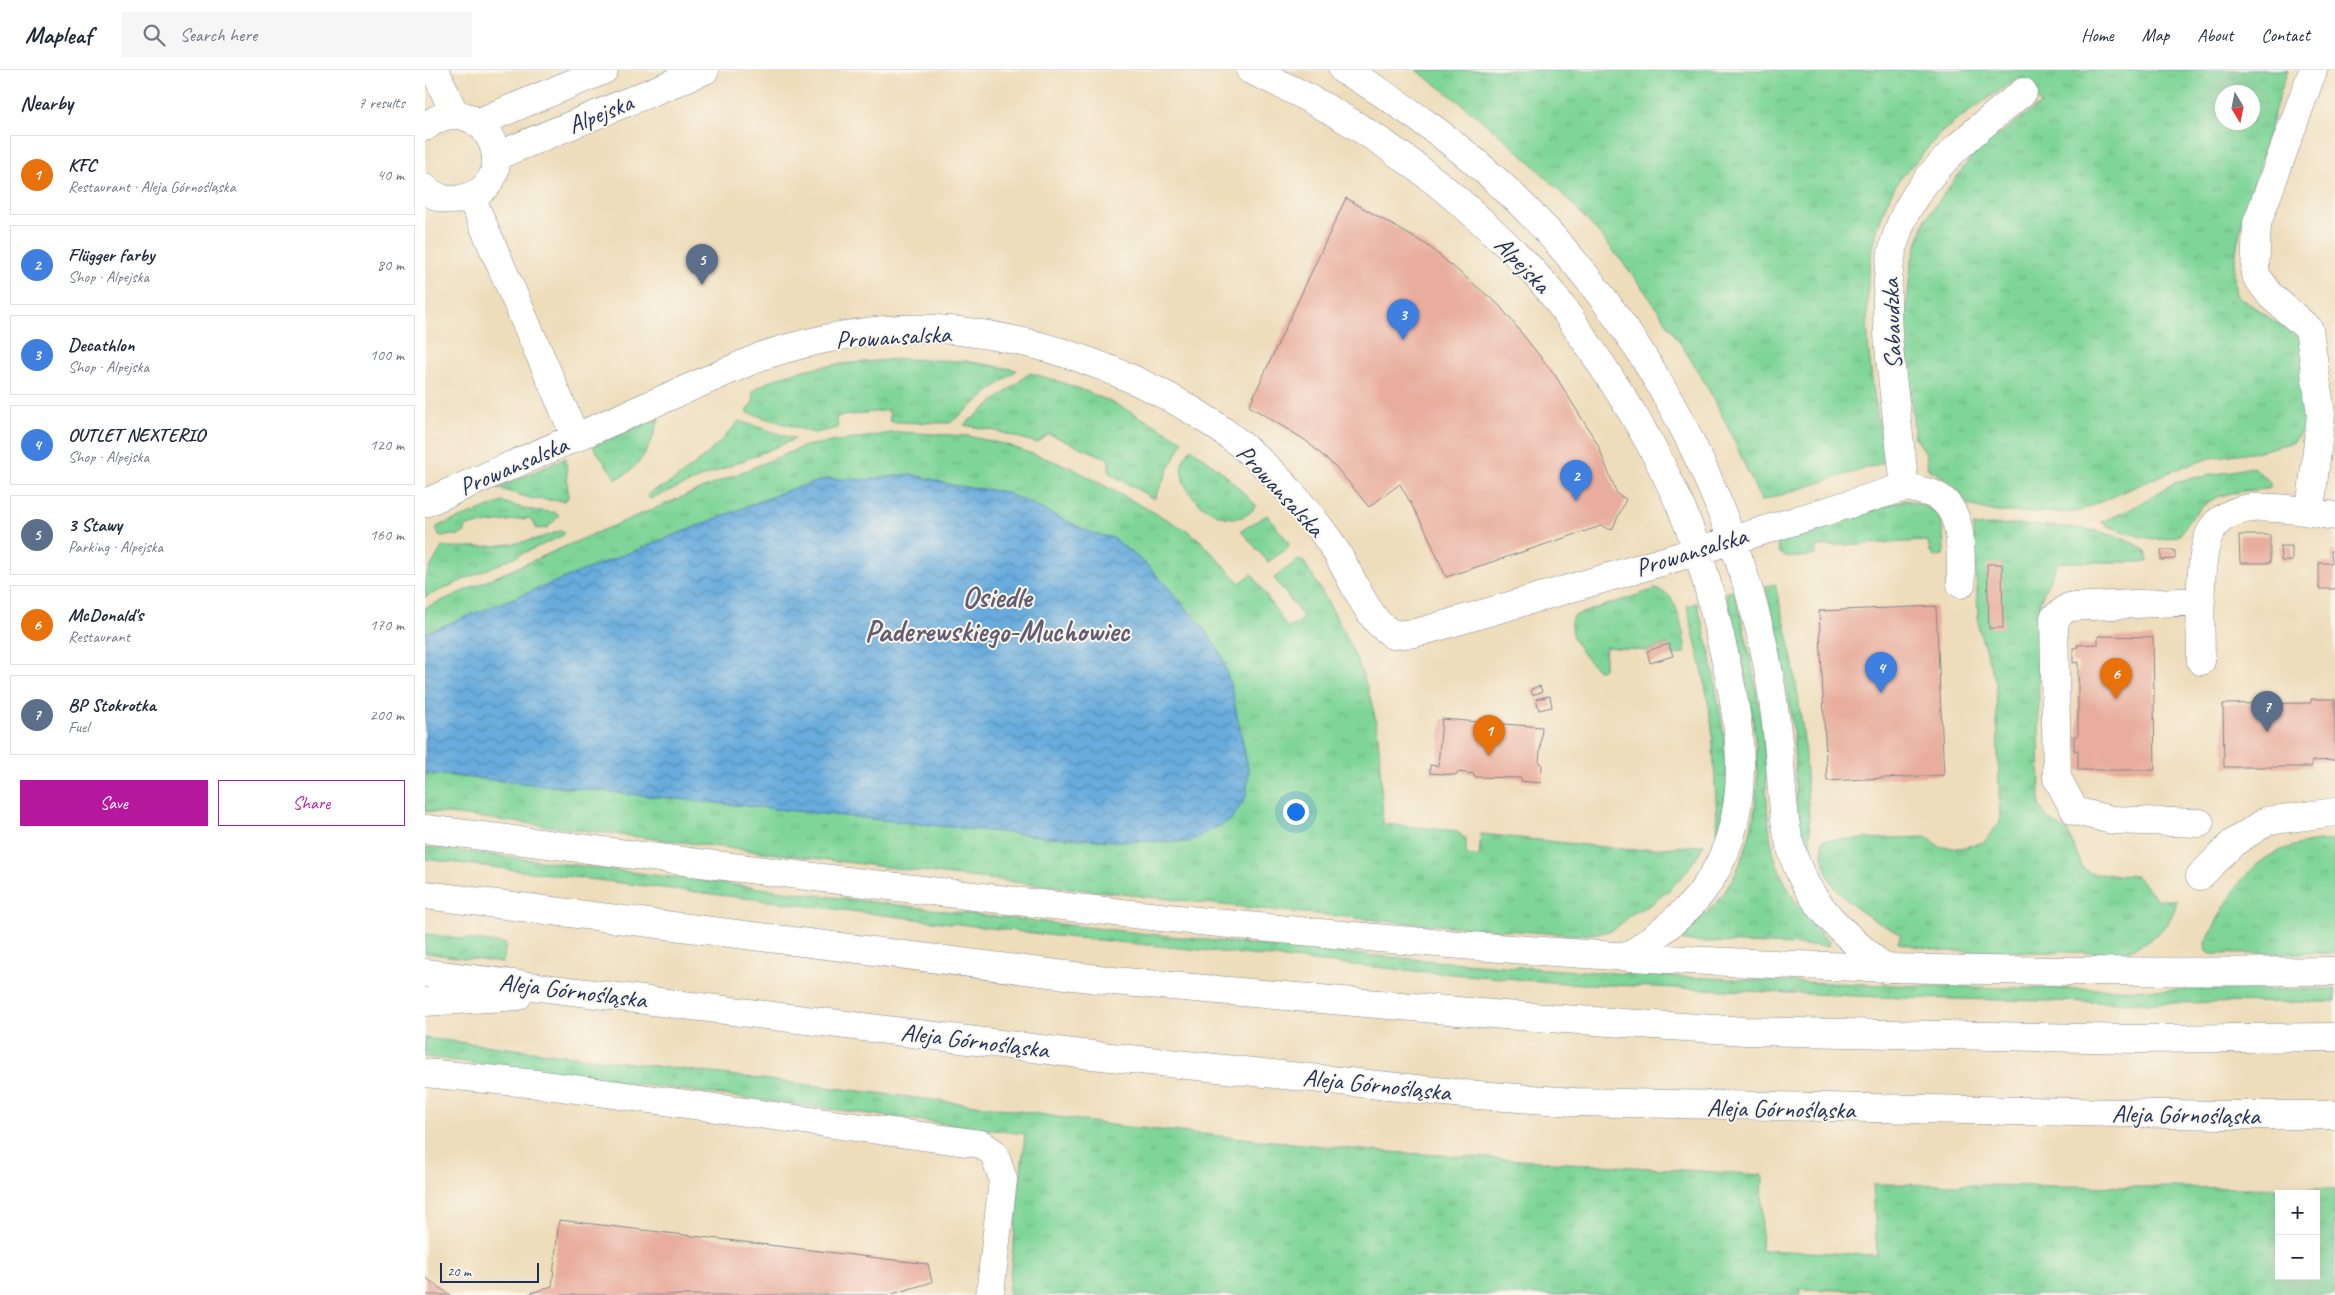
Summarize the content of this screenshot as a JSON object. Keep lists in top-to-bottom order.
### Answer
{
  "streets": {
    "main road": [
      "Alpejska",
      "Sabaudzka",
      "Prowansalska",
      "Aleja Górnośląska"
    ]
  },
  "crossings": [
    ["Alpejska", "Prowansalska"],
    ["Sabaudzka", "Prowansalska"]
  ],
  "districts": ["Osiedle Paderewskiego-Muchowiec"],
  "scale_bar": "20 m",
  "north": "bottom",
  "page": {
    "header": "Mapleaf",
    "search": "Search here",
    "nav": [
      "Home",
      "Map",
      "About",
      "Contact"
    ],
    "heading": ["Nearby", "7 results"],
    "list": [
      {
        "mark": "1",
        "name": "KFC",
        "note": "Restaurant · Aleja Górnośląska",
        "value": "40 m"
      },
      {
        "mark": "2",
        "name": "Flügger farby",
        "note": "Shop · Alpejska",
        "value": "80 m"
      },
      {
        "mark": "3",
        "name": "Decathlon",
        "note": "Shop · Alpejska",
        "value": "100 m"
      },
      {
        "mark": "4",
        "name": "OUTLET NEXTERIO",
        "note": "Shop · Alpejska",
        "value": "120 m"
      },
      {
        "mark": "5",
        "name": "3 Stawy",
        "note": "Parking · Alpejska",
        "value": "160 m"
      },
      {
        "mark": "6",
        "name": "McDonald's",
        "note": "Restaurant",
        "value": "170 m"
      },
      {
        "mark": "7",
        "name": "BP Stokrotka",
        "note": "Fuel",
        "value": "200 m"
      }
    ],
    "pins": [
      "5",
      "3",
      "2",
      "4",
      "6",
      "7",
      "1"
    ],
    "buttons": ["Save", "Share"],
    "map_buttons": ["+", "−"],
    "scale": "20 m"
  }
}
